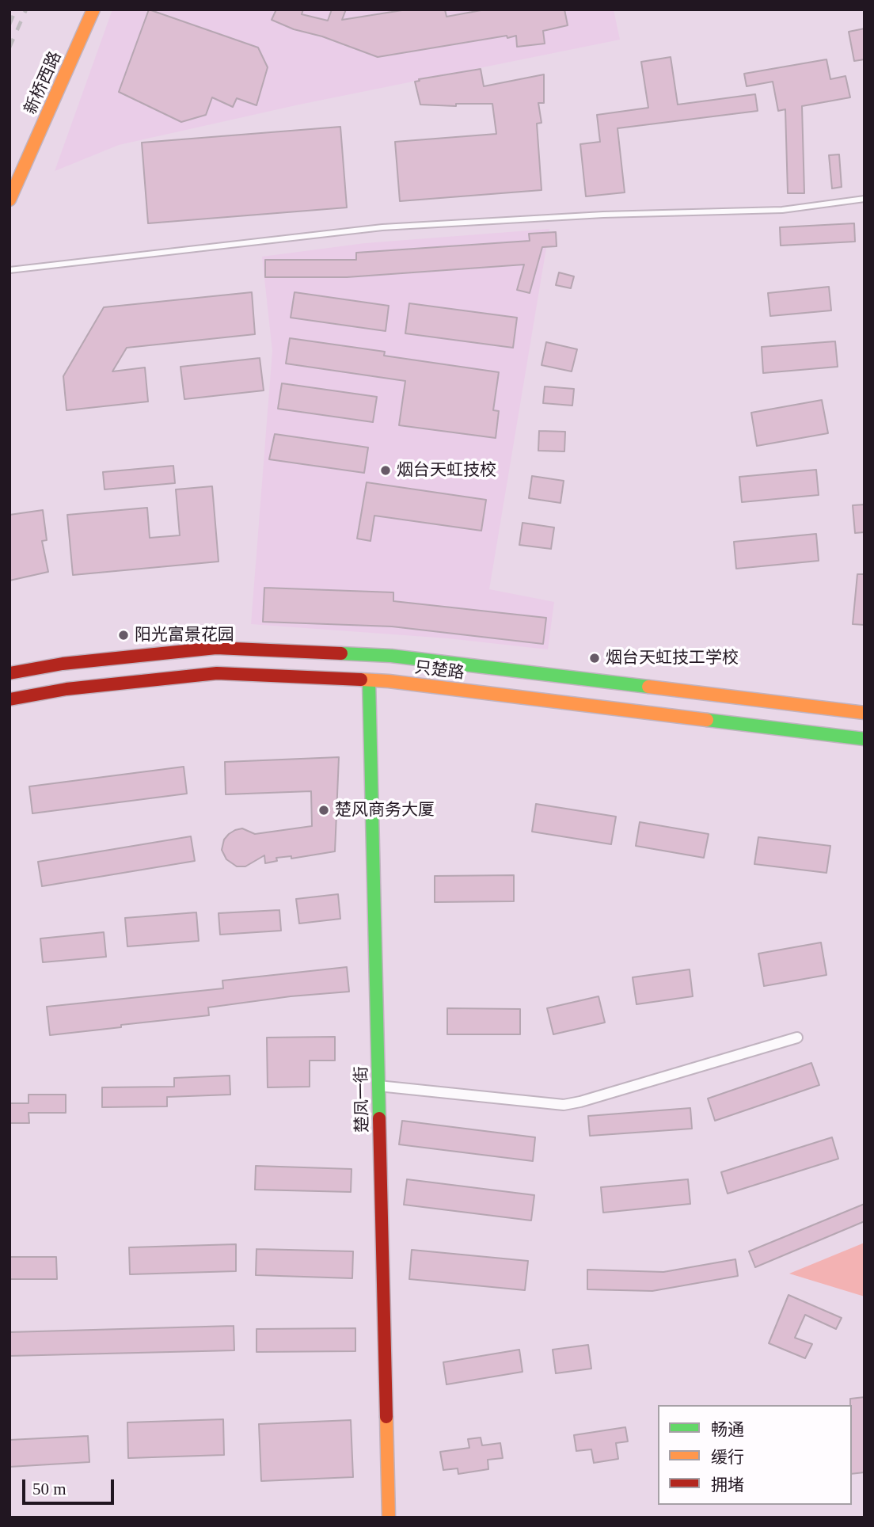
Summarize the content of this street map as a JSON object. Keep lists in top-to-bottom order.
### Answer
{
  "streets": {
    "main road": ["新桥西路", "只楚路", "楚凤一街"]
  },
  "crossings": [
    ["只楚路", "楚凤一街"]
  ],
  "places": [
    "烟台天虹技校",
    "阳光富景花园",
    "烟台天虹技工学校",
    "楚风商务大厦"
  ],
  "legend": ["畅通", "缓行", "拥堵"],
  "scale_bar": "50 m"
}
